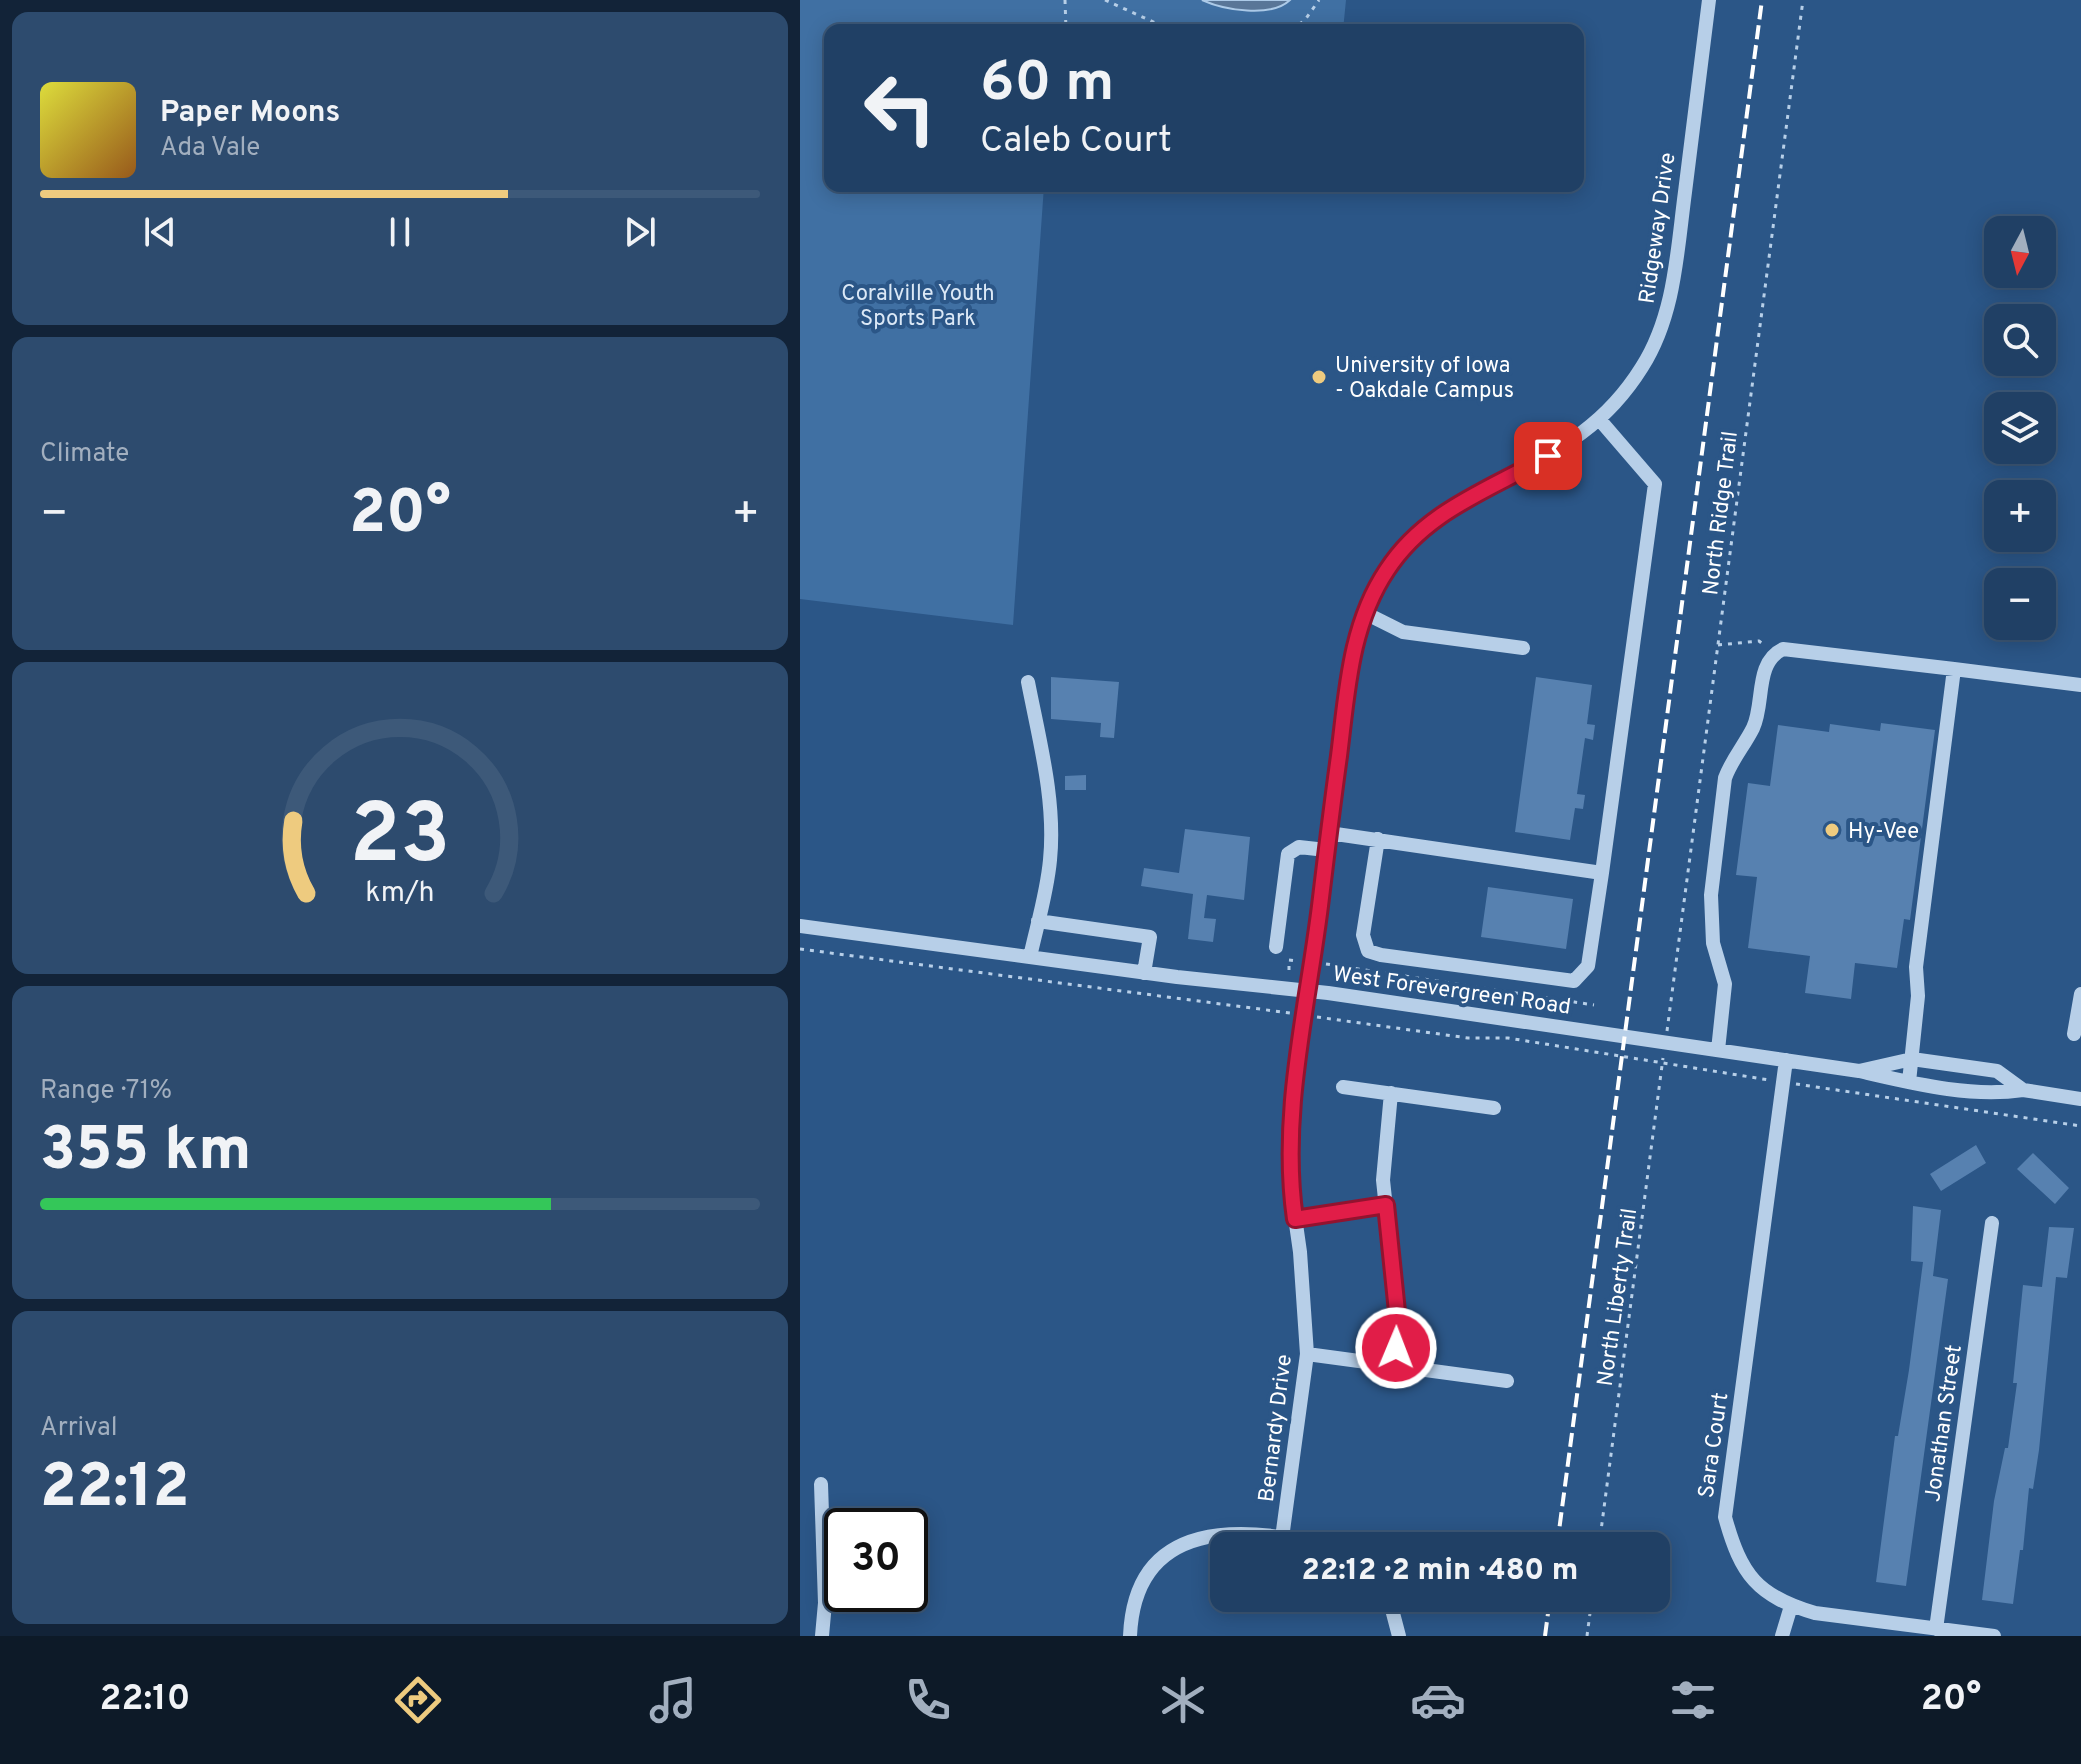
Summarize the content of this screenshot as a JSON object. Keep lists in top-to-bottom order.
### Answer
{
  "streets": {
    "street": [
      "Ridgeway Drive",
      "West Forevergreen Road",
      "Jonathan Street",
      "Bernardy Drive",
      "Sara Court"
    ],
    "path": ["North Ridge Trail", "North Liberty Trail"]
  },
  "crossings": [
    ["Ridgeway Drive", "West Forevergreen Road"],
    ["Ridgeway Drive", "Bernardy Drive"],
    ["West Forevergreen Road", "Bernardy Drive"],
    ["West Forevergreen Road", "Sara Court"],
    ["Jonathan Street", "Sara Court"]
  ],
  "parks": ["Coralville Youth Sports Park"],
  "places": ["University of Iowa - Oakdale Campus", "Hy-Vee"],
  "north": "bottom",
  "page": {
    "turn": ["60 m", "Caleb Court"],
    "song": ["Paper Moons", "Ada Vale"],
    "map_buttons": ["+", "−"],
    "tile": [
      "Climate",
      ["Range · 71%", "355 km"],
      ["Arrival", "22:12"]
    ],
    "heat": ["−", "20°", "+"],
    "limit": "30",
    "trip": "22:12 · 2 min · 480 m",
    "tabs": ["22:10", "20°"],
    "gauge": ["23", "km/h"]
  }
}
